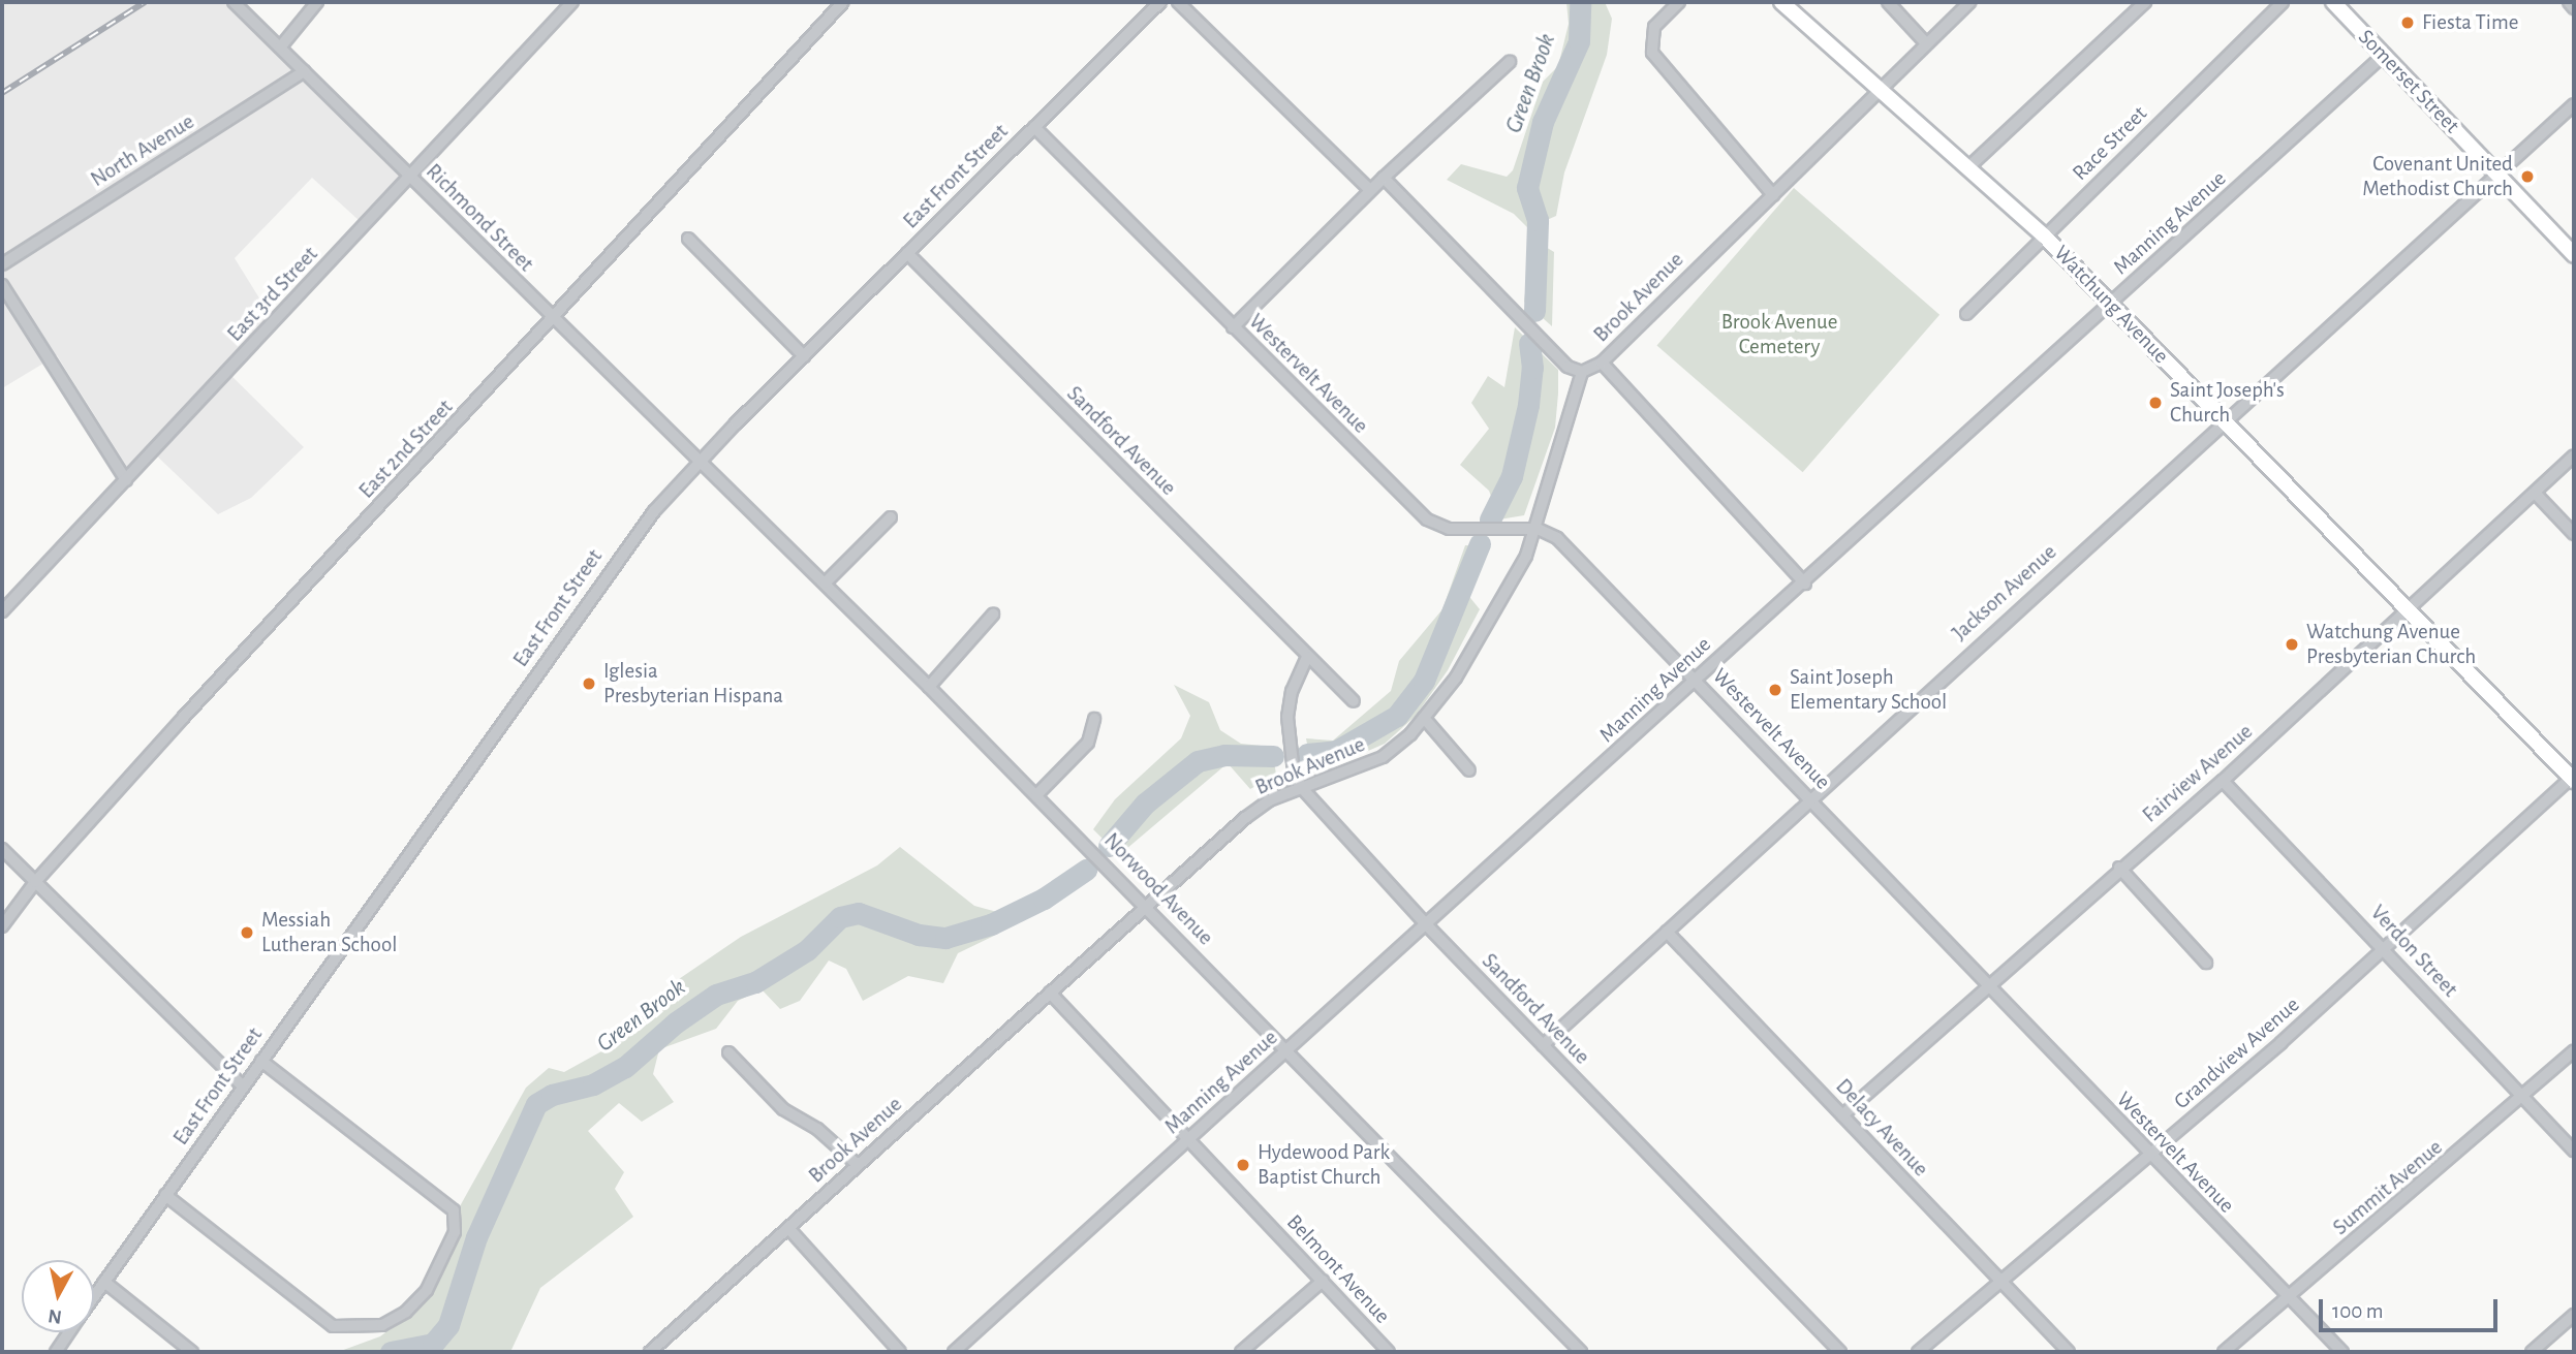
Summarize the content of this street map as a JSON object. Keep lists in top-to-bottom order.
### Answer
{
  "streets": {
    "main road": ["Somerset Street", "Watchung Avenue"],
    "street": [
      "Race Street",
      "North Avenue",
      "East Front Street",
      "Richmond Street",
      "Manning Avenue",
      "East 3rd Street",
      "Brook Avenue",
      "Westervelt Avenue",
      "Sandford Avenue",
      "East 2nd Street",
      "Jackson Avenue",
      "Fairview Avenue",
      "Norwood Avenue",
      "Verdon Street",
      "Grandview Avenue",
      "Delacy Avenue",
      "Summit Avenue",
      "Belmont Avenue"
    ]
  },
  "crossings": [
    ["Somerset Street", "Manning Avenue"],
    ["Somerset Street", "Jackson Avenue"],
    ["Race Street", "Watchung Avenue"],
    ["North Avenue", "Richmond Street"],
    ["East Front Street", "Richmond Street"],
    ["East Front Street", "Westervelt Avenue"],
    ["East Front Street", "Sandford Avenue"],
    ["East Front Street", "Norwood Avenue"],
    ["Richmond Street", "East 3rd Street"],
    ["Richmond Street", "East 2nd Street"],
    ["Richmond Street", "Norwood Avenue"],
    ["Manning Avenue", "Watchung Avenue"],
    ["Manning Avenue", "Westervelt Avenue"],
    ["Manning Avenue", "Sandford Avenue"],
    ["Manning Avenue", "Norwood Avenue"],
    ["Manning Avenue", "Belmont Avenue"],
    ["Brook Avenue", "Watchung Avenue"],
    ["Brook Avenue", "Westervelt Avenue"],
    ["Brook Avenue", "Sandford Avenue"],
    ["Brook Avenue", "Norwood Avenue"],
    ["Brook Avenue", "Belmont Avenue"],
    ["Watchung Avenue", "Jackson Avenue"],
    ["Watchung Avenue", "Fairview Avenue"],
    ["Watchung Avenue", "Grandview Avenue"],
    ["Westervelt Avenue", "Jackson Avenue"],
    ["Westervelt Avenue", "Fairview Avenue"],
    ["Westervelt Avenue", "Grandview Avenue"],
    ["Westervelt Avenue", "Summit Avenue"],
    ["Sandford Avenue", "Jackson Avenue"],
    ["Jackson Avenue", "Delacy Avenue"],
    ["Fairview Avenue", "Verdon Street"],
    ["Fairview Avenue", "Delacy Avenue"],
    ["Verdon Street", "Grandview Avenue"],
    ["Verdon Street", "Summit Avenue"],
    ["Grandview Avenue", "Delacy Avenue"]
  ],
  "water": ["Green Brook"],
  "parks": ["Brook Avenue Cemetery"],
  "places": [
    "Fiesta Time",
    "Covenant United Methodist Church",
    "Saint Joseph's Church",
    "Watchung Avenue Presbyterian Church",
    "Iglesia Presbyterian Hispana",
    "Saint Joseph Elementary School",
    "Messiah Lutheran School",
    "Hydewood Park Baptist Church"
  ],
  "scale_bar": "100 m",
  "north": "bottom"
}
